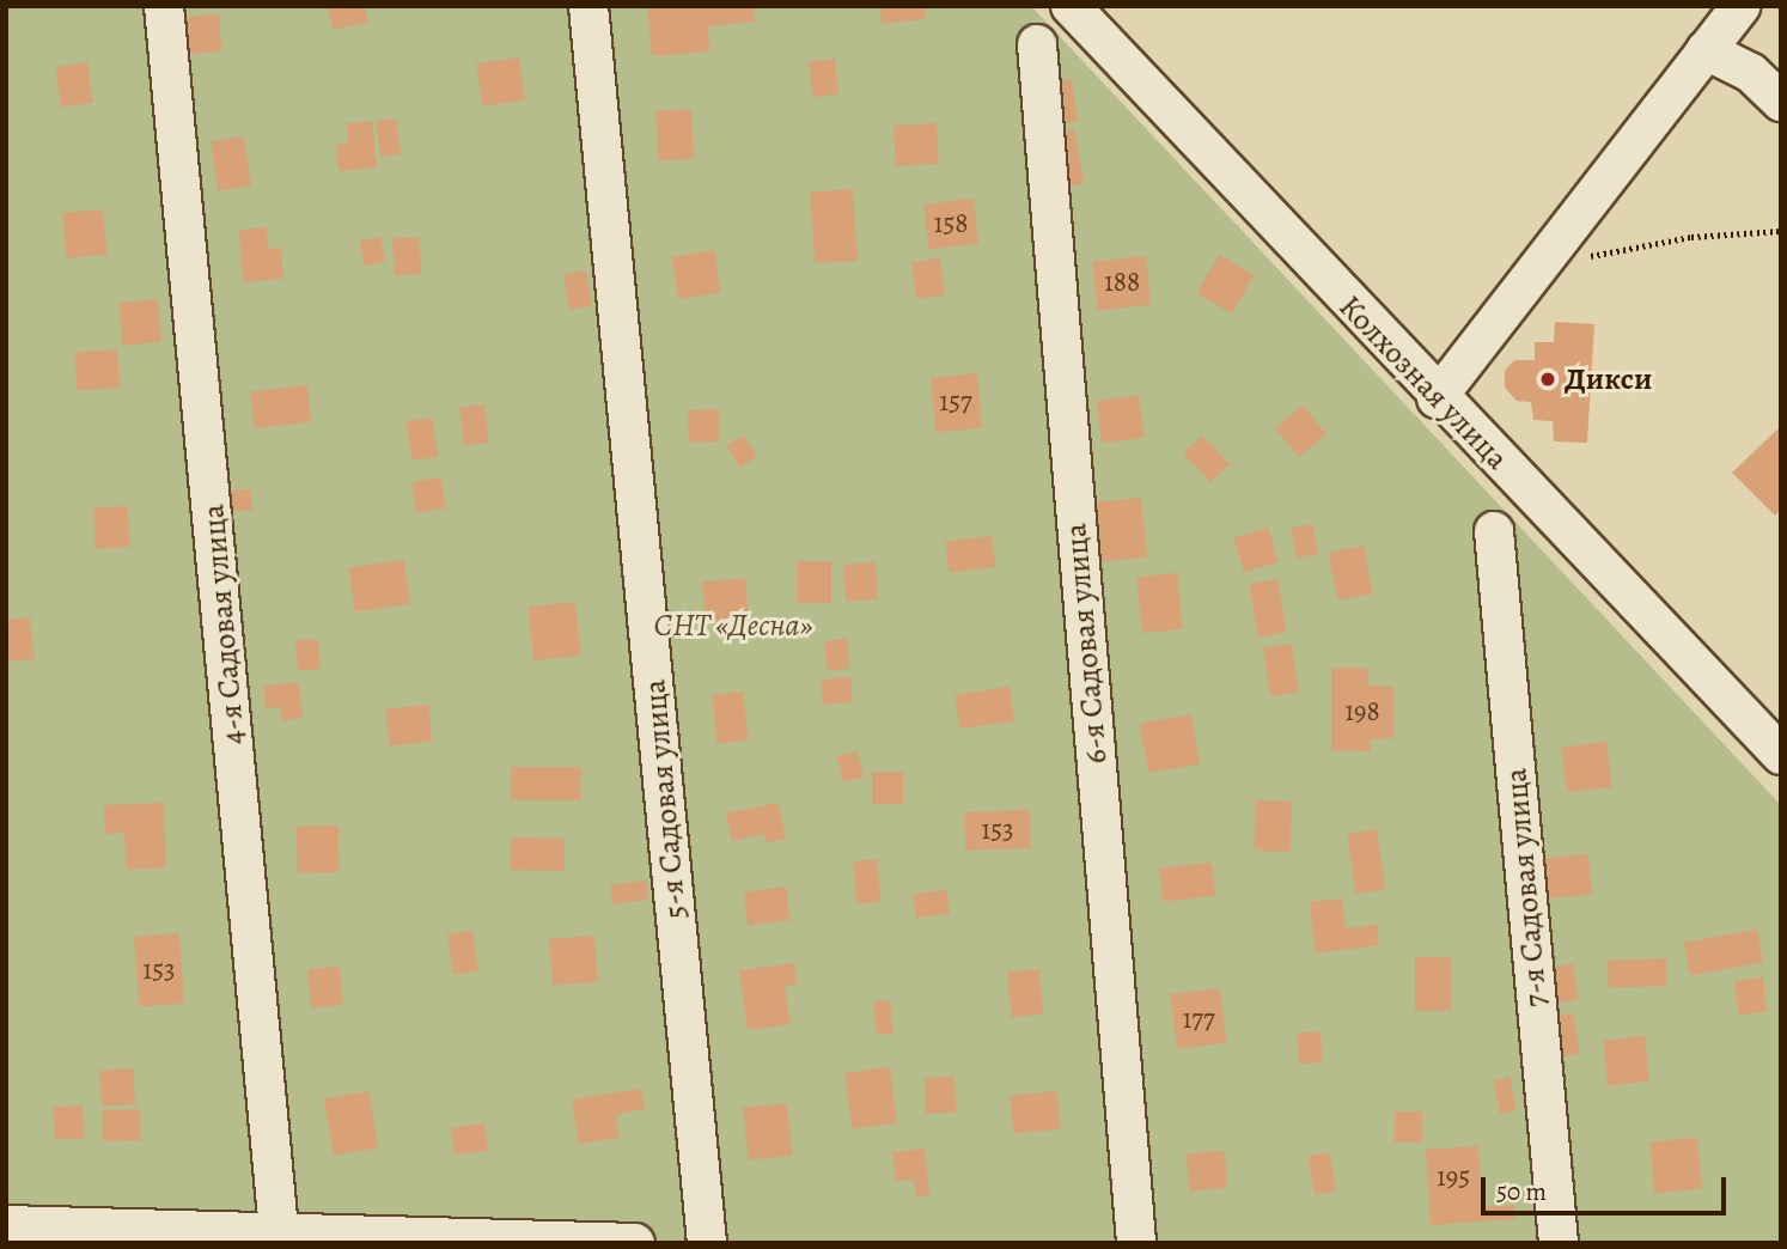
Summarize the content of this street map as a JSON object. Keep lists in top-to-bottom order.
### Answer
{
  "streets": {
    "street": [
      "Колхозная улица",
      "4-я Садовая улица",
      "6-я Садовая улица",
      "5-я Садовая улица",
      "7-я Садовая улица"
    ]
  },
  "parks": ["СНТ «Десна»"],
  "places": ["Дикси"],
  "house_numbers": [
    "158",
    "188",
    "157",
    "198",
    "153",
    "153",
    "177",
    "195"
  ],
  "scale_bar": "50 m"
}
